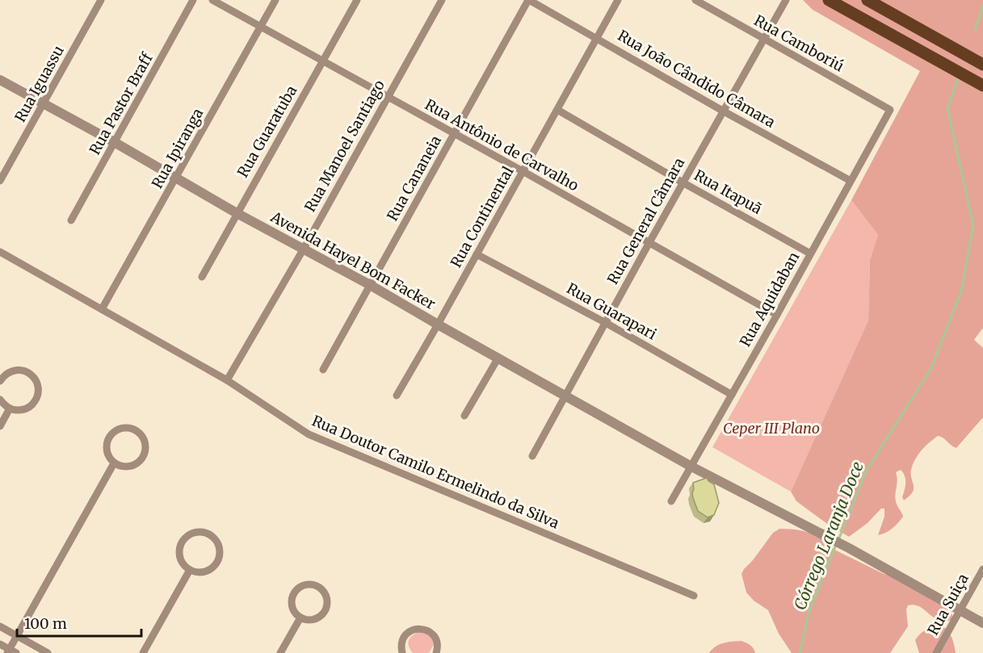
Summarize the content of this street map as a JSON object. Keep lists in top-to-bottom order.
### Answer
{
  "streets": {
    "street": [
      "Rua Camboriú",
      "Rua João Cândido Câmara",
      "Rua Iguassu",
      "Rua Pastor Braff",
      "Rua Guaratuba",
      "Rua Antônio de Carvalho",
      "Rua Manoel Santiago",
      "Rua Ipiranga",
      "Rua Cananeia",
      "Rua Itapuã",
      "Rua Continental",
      "Rua General Câmara",
      "Avenida Hayel Bom Facker",
      "Rua Aquidaban",
      "Rua Guarapari",
      "Rua Doutor Camilo Ermelindo da Silva",
      "Rua Suiça"
    ]
  },
  "crossings": [
    ["Rua Camboriú", "Rua General Câmara"],
    ["Rua Camboriú", "Rua Aquidaban"],
    ["Rua João Cândido Câmara", "Rua Cananeia"],
    ["Rua João Cândido Câmara", "Rua Continental"],
    ["Rua João Cândido Câmara", "Rua General Câmara"],
    ["Rua João Cândido Câmara", "Rua Aquidaban"],
    ["Rua Iguassu", "Avenida Hayel Bom Facker"],
    ["Rua Pastor Braff", "Avenida Hayel Bom Facker"],
    ["Rua Guaratuba", "Rua Antônio de Carvalho"],
    ["Rua Guaratuba", "Avenida Hayel Bom Facker"],
    ["Rua Antônio de Carvalho", "Rua Manoel Santiago"],
    ["Rua Antônio de Carvalho", "Rua Ipiranga"],
    ["Rua Antônio de Carvalho", "Rua Cananeia"],
    ["Rua Antônio de Carvalho", "Rua Continental"],
    ["Rua Antônio de Carvalho", "Rua General Câmara"],
    ["Rua Antônio de Carvalho", "Rua Aquidaban"],
    ["Rua Manoel Santiago", "Avenida Hayel Bom Facker"],
    ["Rua Manoel Santiago", "Rua Doutor Camilo Ermelindo da Silva"],
    ["Rua Ipiranga", "Avenida Hayel Bom Facker"],
    ["Rua Ipiranga", "Rua Doutor Camilo Ermelindo da Silva"],
    ["Rua Cananeia", "Avenida Hayel Bom Facker"],
    ["Rua Itapuã", "Rua Continental"],
    ["Rua Itapuã", "Rua General Câmara"],
    ["Rua Itapuã", "Rua Aquidaban"],
    ["Rua Continental", "Avenida Hayel Bom Facker"],
    ["Rua Continental", "Rua Guarapari"],
    ["Rua General Câmara", "Avenida Hayel Bom Facker"],
    ["Rua General Câmara", "Rua Guarapari"],
    ["Avenida Hayel Bom Facker", "Rua Aquidaban"],
    ["Avenida Hayel Bom Facker", "Rua Suiça"],
    ["Rua Aquidaban", "Rua Guarapari"]
  ],
  "water": ["Córrego Laranja Doce"],
  "parks": ["Ceper III Plano"],
  "scale_bar": "100 m"
}
